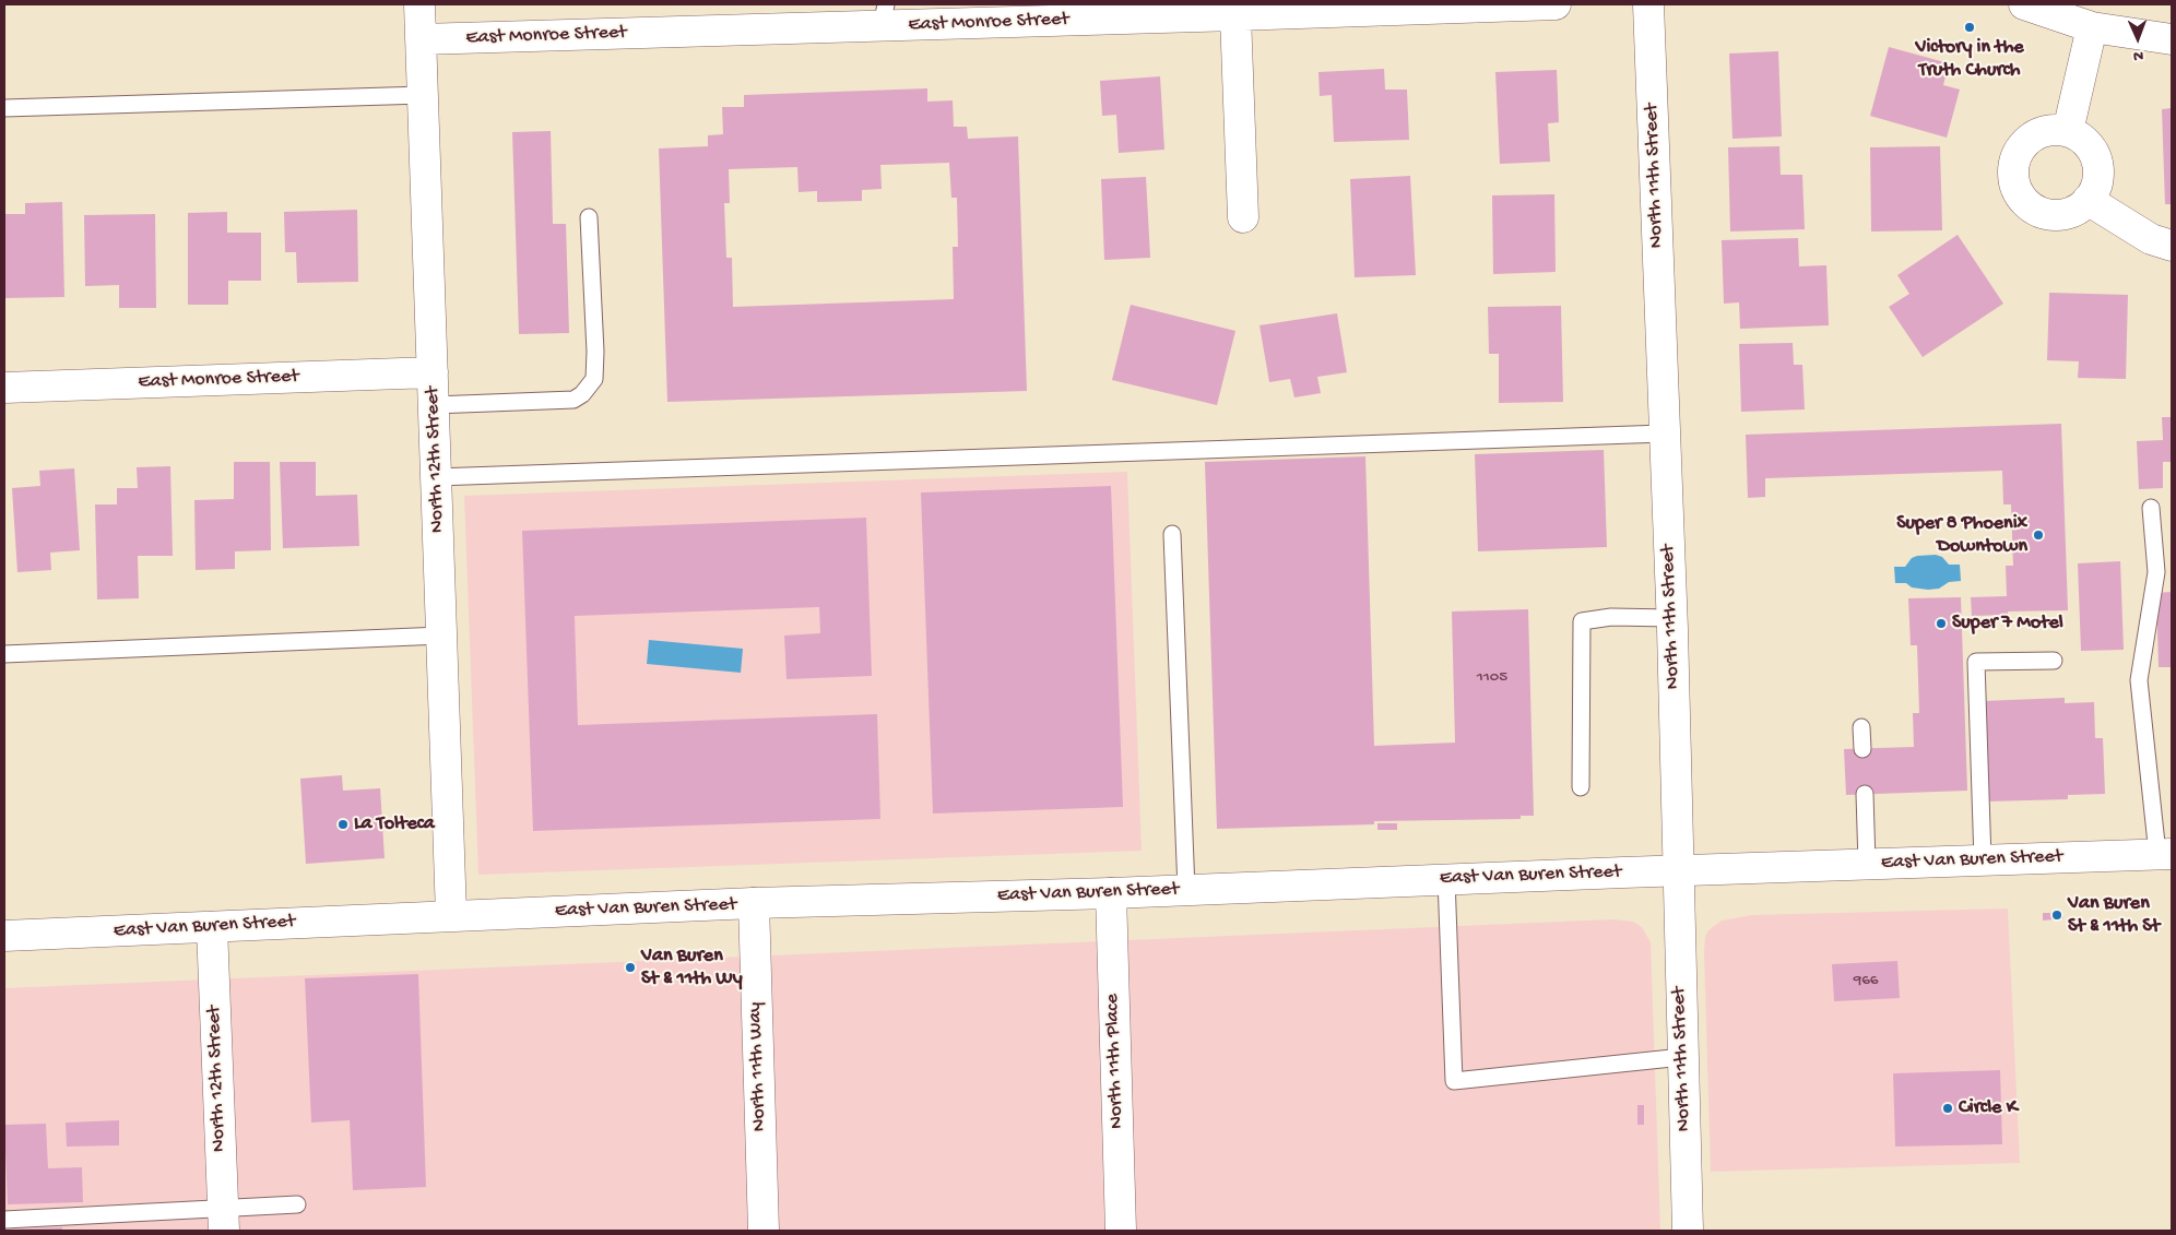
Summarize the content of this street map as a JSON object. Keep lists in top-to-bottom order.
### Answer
{
  "streets": {
    "street": [
      "East Monroe Street",
      "North 11th Street",
      "North 12th Street",
      "East Van Buren Street",
      "North 11th Place",
      "North 11th Way"
    ]
  },
  "crossings": [
    ["East Monroe Street", "North 12th Street"],
    ["North 11th Street", "East Van Buren Street"],
    ["North 12th Street", "East Van Buren Street"],
    ["East Van Buren Street", "North 11th Place"],
    ["East Van Buren Street", "North 11th Way"]
  ],
  "places": [
    "Victory in the Truth Church",
    "Super 8 Phoenix Downtown",
    "Super 7 Motel",
    "La Tolteca",
    "Van Buren St & 11th St",
    "Van Buren St & 11th Wy",
    "Circle K"
  ],
  "house_numbers": ["1105", "966"],
  "north": "bottom"
}
